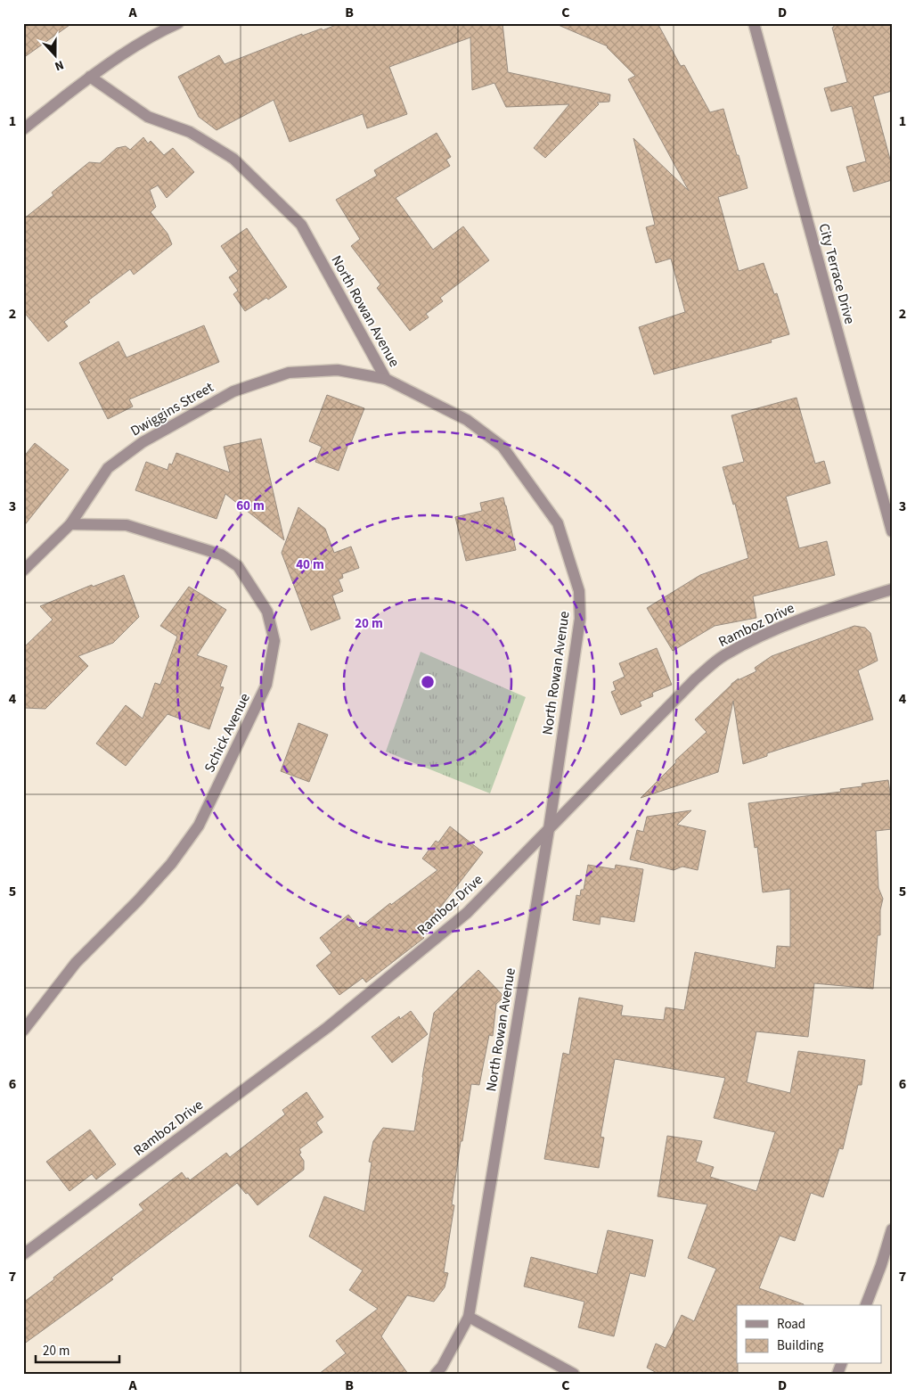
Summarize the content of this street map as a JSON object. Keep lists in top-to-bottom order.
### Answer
{
  "streets": {
    "street": [
      "City Terrace Drive",
      "North Rowan Avenue",
      "Dwiggins Street",
      "Ramboz Drive",
      "Schick Avenue"
    ]
  },
  "crossings": [
    ["North Rowan Avenue", "Dwiggins Street"],
    ["North Rowan Avenue", "Ramboz Drive"],
    ["Dwiggins Street", "Schick Avenue"]
  ],
  "legend": ["Road", "Building"],
  "scale_bar": "20 m",
  "north": "bottom",
  "grid": {
    "columns": [
      "A",
      "B",
      "C",
      "D"
    ],
    "rows": [
      "1",
      "2",
      "3",
      "4",
      "5",
      "6",
      "7"
    ]
  },
  "rings": ["60 m", "40 m", "20 m"]
}
